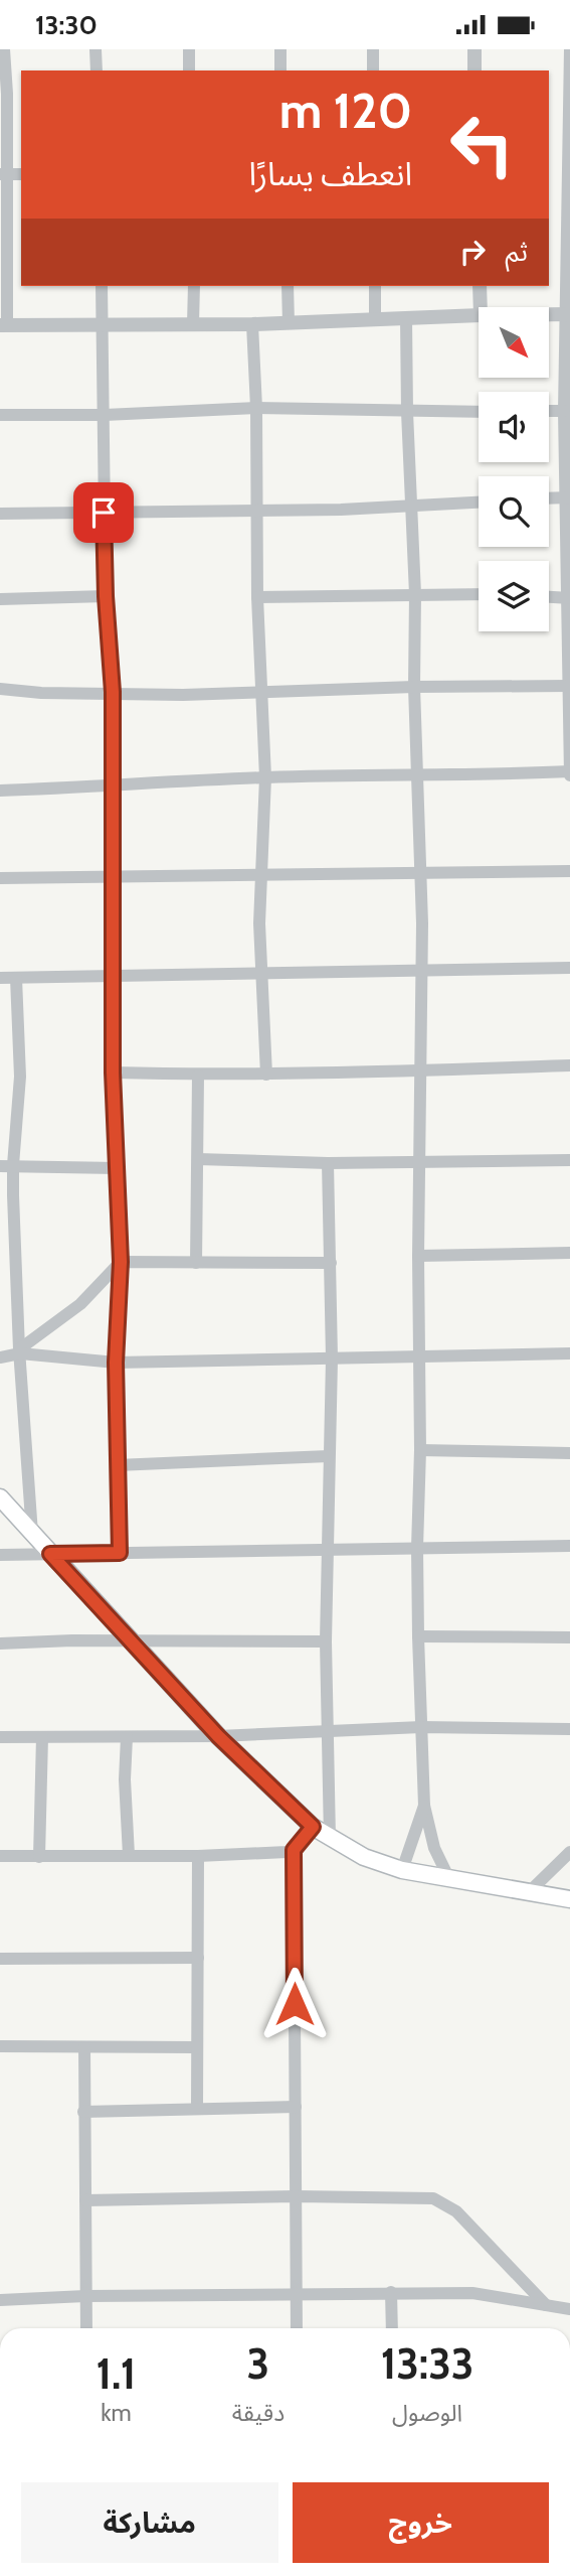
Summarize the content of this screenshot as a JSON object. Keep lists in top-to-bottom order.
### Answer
{
  "north": "bottom right",
  "page": {
    "status": "13:30",
    "turn": ["120 m", "انعطف يسارًا"],
    "then": "ثم",
    "eta": [
      "13:33",
      "الوصول",
      "3",
      "دقيقة",
      "1.1",
      "km"
    ],
    "buttons": ["خروج", "مشاركة"]
  }
}
